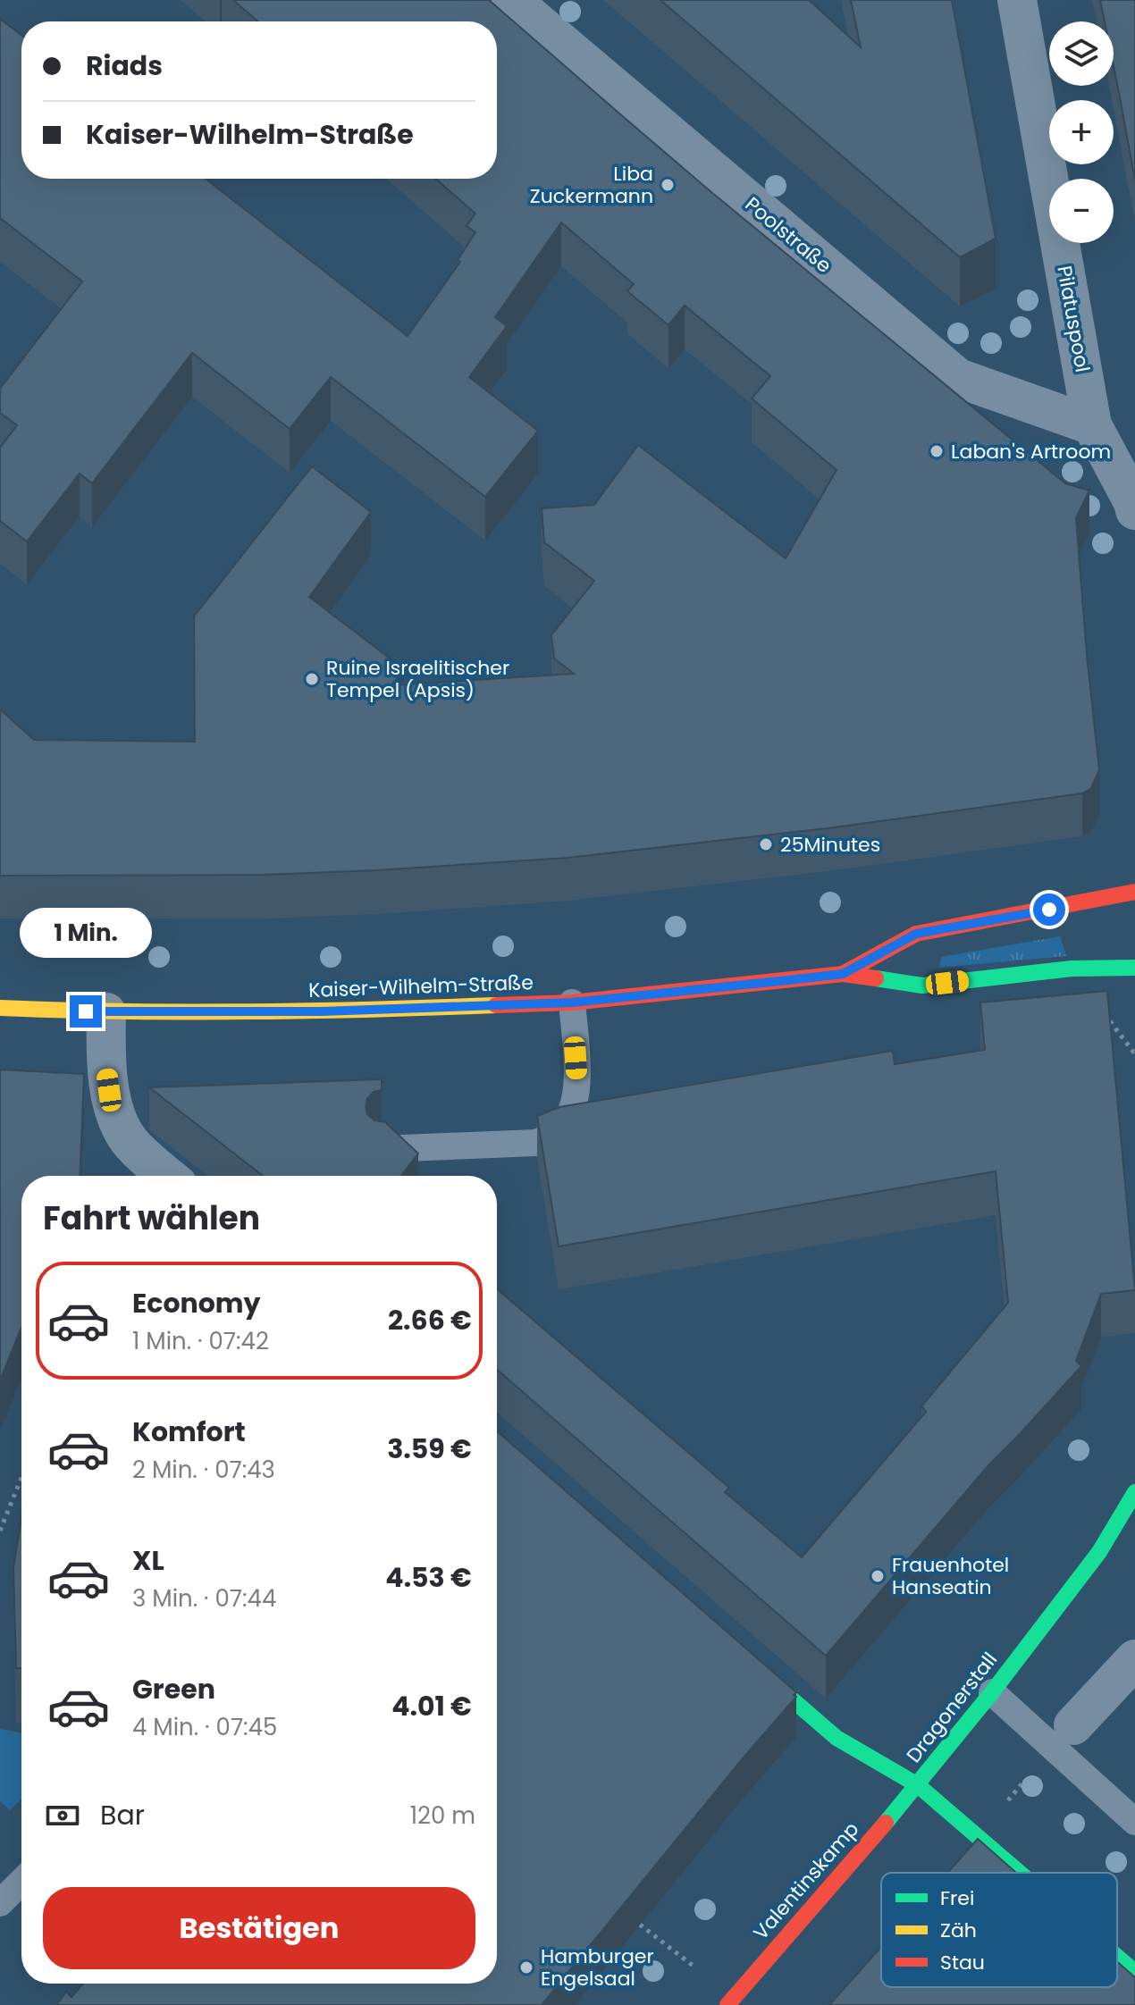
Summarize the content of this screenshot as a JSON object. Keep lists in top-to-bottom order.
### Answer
{
  "streets": {
    "main road": ["Kaiser-Wilhelm-Straße", "Dragonerstall", "Valentinskamp"],
    "street": ["Poolstraße", "Pilatuspool"]
  },
  "crossings": [
    ["Poolstraße", "Pilatuspool"],
    ["Dragonerstall", "Valentinskamp"]
  ],
  "places": [
    "Liba Zuckermann",
    "Laban's Artroom",
    "Ruine Israelitischer Tempel (Apsis)",
    "25Minutes",
    "Frauenhotel Hanseatin",
    "Hamburger Engelsaal"
  ],
  "legend": ["Frei", "Zäh", "Stau"],
  "page": {
    "map_buttons": ["+", "−"],
    "banner": ["Riads", "Kaiser-Wilhelm-Straße"],
    "bubble": "1 Min.",
    "heading": "Fahrt wählen",
    "list": [
      {
        "name": "Economy",
        "note": "1 Min. · 07:42",
        "value": "2.66 €"
      },
      {
        "name": "Komfort",
        "note": "2 Min. · 07:43",
        "value": "3.59 €"
      },
      {
        "name": "XL",
        "note": "3 Min. · 07:44",
        "value": "4.53 €"
      },
      {
        "name": "Green",
        "note": "4 Min. · 07:45",
        "value": "4.01 €"
      }
    ],
    "pay": ["Bar", "120 m"],
    "buttons": "Bestätigen"
  }
}
